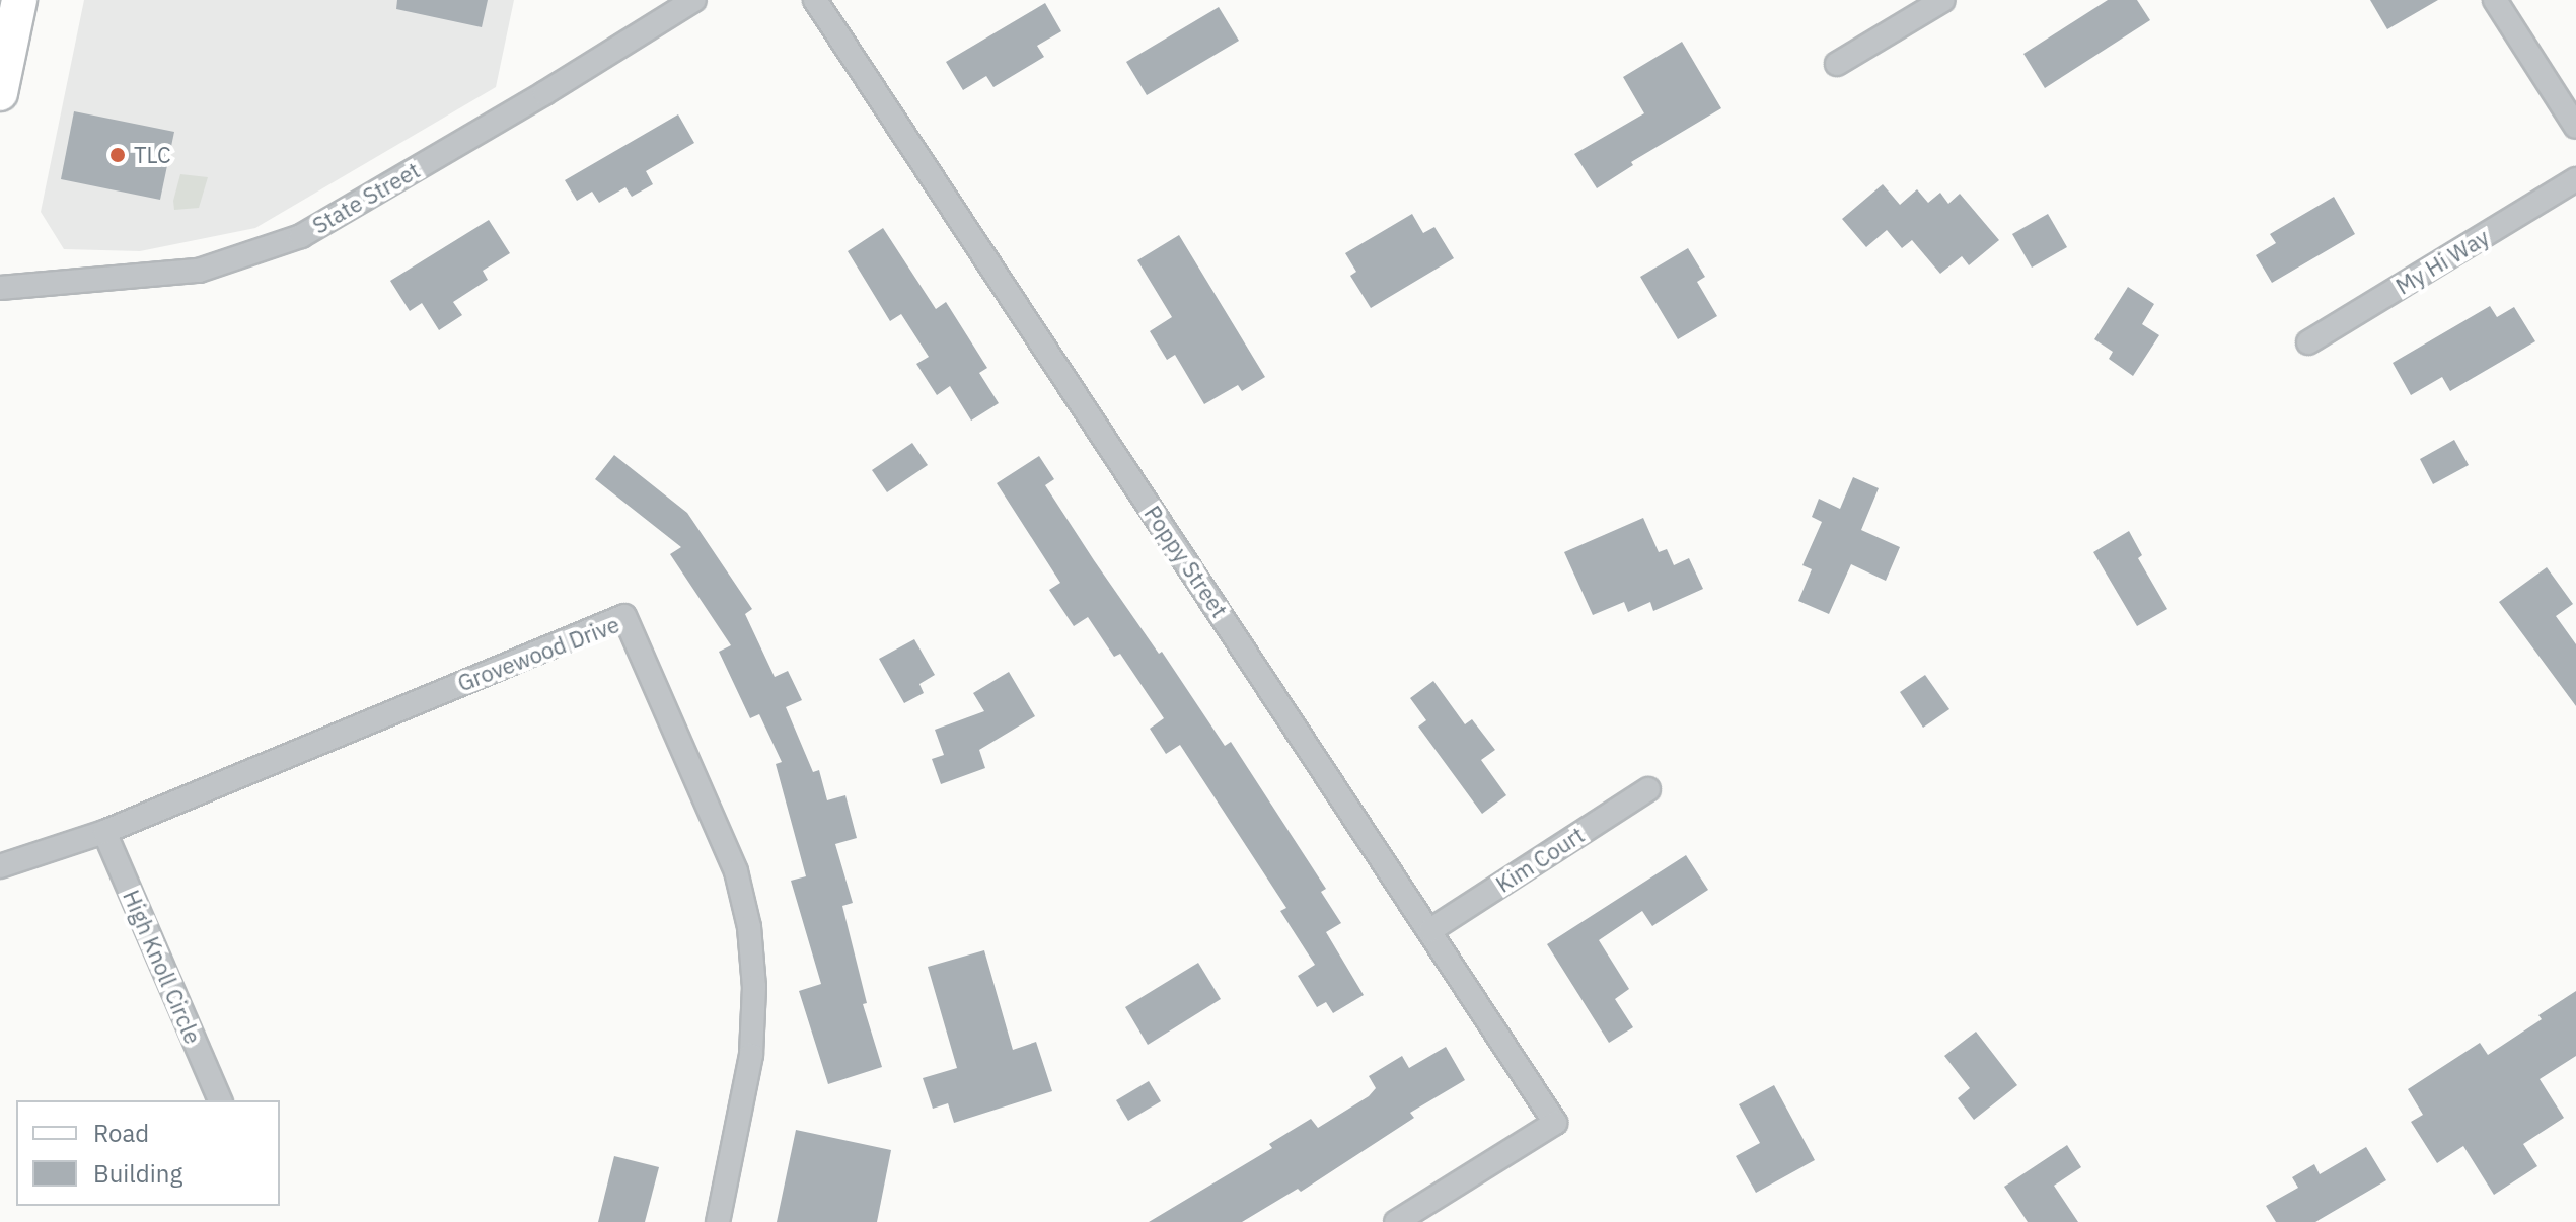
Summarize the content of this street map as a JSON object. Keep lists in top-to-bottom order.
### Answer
{
  "streets": {
    "street": [
      "State Street",
      "My Hi Way",
      "Poppy Street",
      "Grovewood Drive",
      "Kim Court",
      "High Knoll Circle"
    ]
  },
  "crossings": [
    ["Poppy Street", "Kim Court"],
    ["Grovewood Drive", "High Knoll Circle"]
  ],
  "places": ["TLC"],
  "legend": ["Road", "Building"]
}
